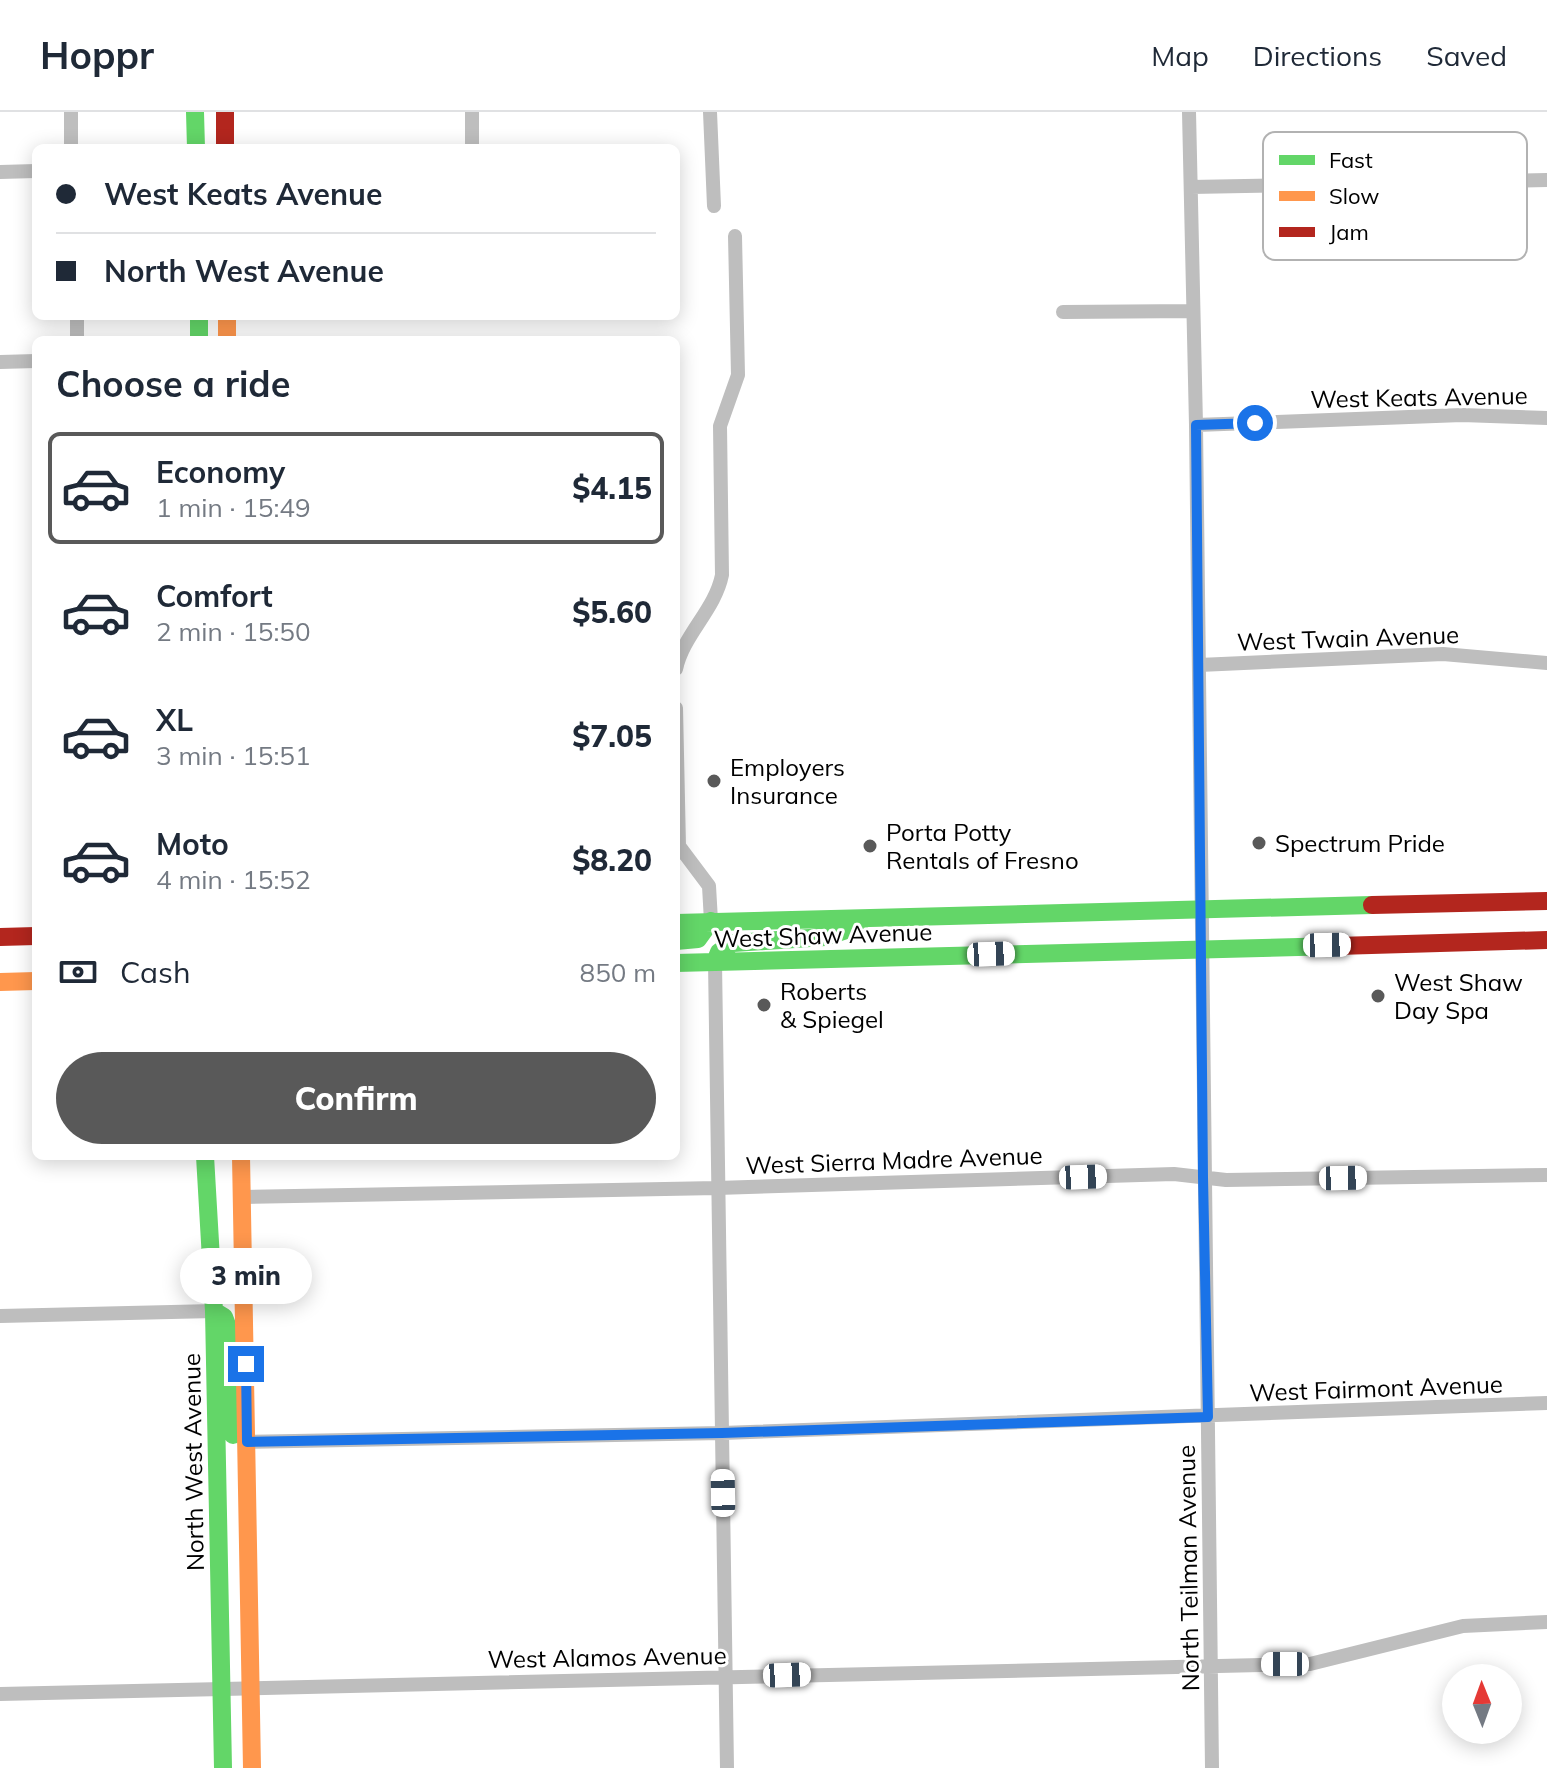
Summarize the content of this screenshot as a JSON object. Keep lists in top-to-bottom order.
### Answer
{
  "streets": {
    "main road": ["West Shaw Avenue", "North West Avenue"],
    "street": [
      "West Keats Avenue",
      "West Twain Avenue",
      "West Sierra Madre Avenue",
      "West Fairmont Avenue",
      "North Teilman Avenue",
      "West Alamos Avenue"
    ]
  },
  "crossings": [
    ["West Keats Avenue", "North Teilman Avenue"],
    ["West Twain Avenue", "North Teilman Avenue"],
    ["West Shaw Avenue", "North Teilman Avenue"],
    ["West Sierra Madre Avenue", "North Teilman Avenue"],
    ["West Fairmont Avenue", "North Teilman Avenue"],
    ["North West Avenue", "West Alamos Avenue"],
    ["North Teilman Avenue", "West Alamos Avenue"]
  ],
  "places": [
    "Employers Insurance",
    "Spectrum Pride",
    "Porta Potty Rentals of Fresno",
    "West Shaw Day Spa",
    "Roberts & Spiegel"
  ],
  "legend": ["Fast", "Slow", "Jam"],
  "north": "top",
  "page": {
    "header": "Hoppr",
    "nav": ["Map", "Directions", "Saved"],
    "banner": ["West Keats Avenue", "North West Avenue"],
    "heading": "Choose a ride",
    "list": [
      {
        "name": "Economy",
        "note": "1 min · 15:49",
        "value": "$4.15"
      },
      {
        "name": "Comfort",
        "note": "2 min · 15:50",
        "value": "$5.60"
      },
      {
        "name": "XL",
        "note": "3 min · 15:51",
        "value": "$7.05"
      },
      {
        "name": "Moto",
        "note": "4 min · 15:52",
        "value": "$8.20"
      }
    ],
    "pay": ["Cash", "850 m"],
    "buttons": "Confirm",
    "bubble": "3 min"
  }
}
